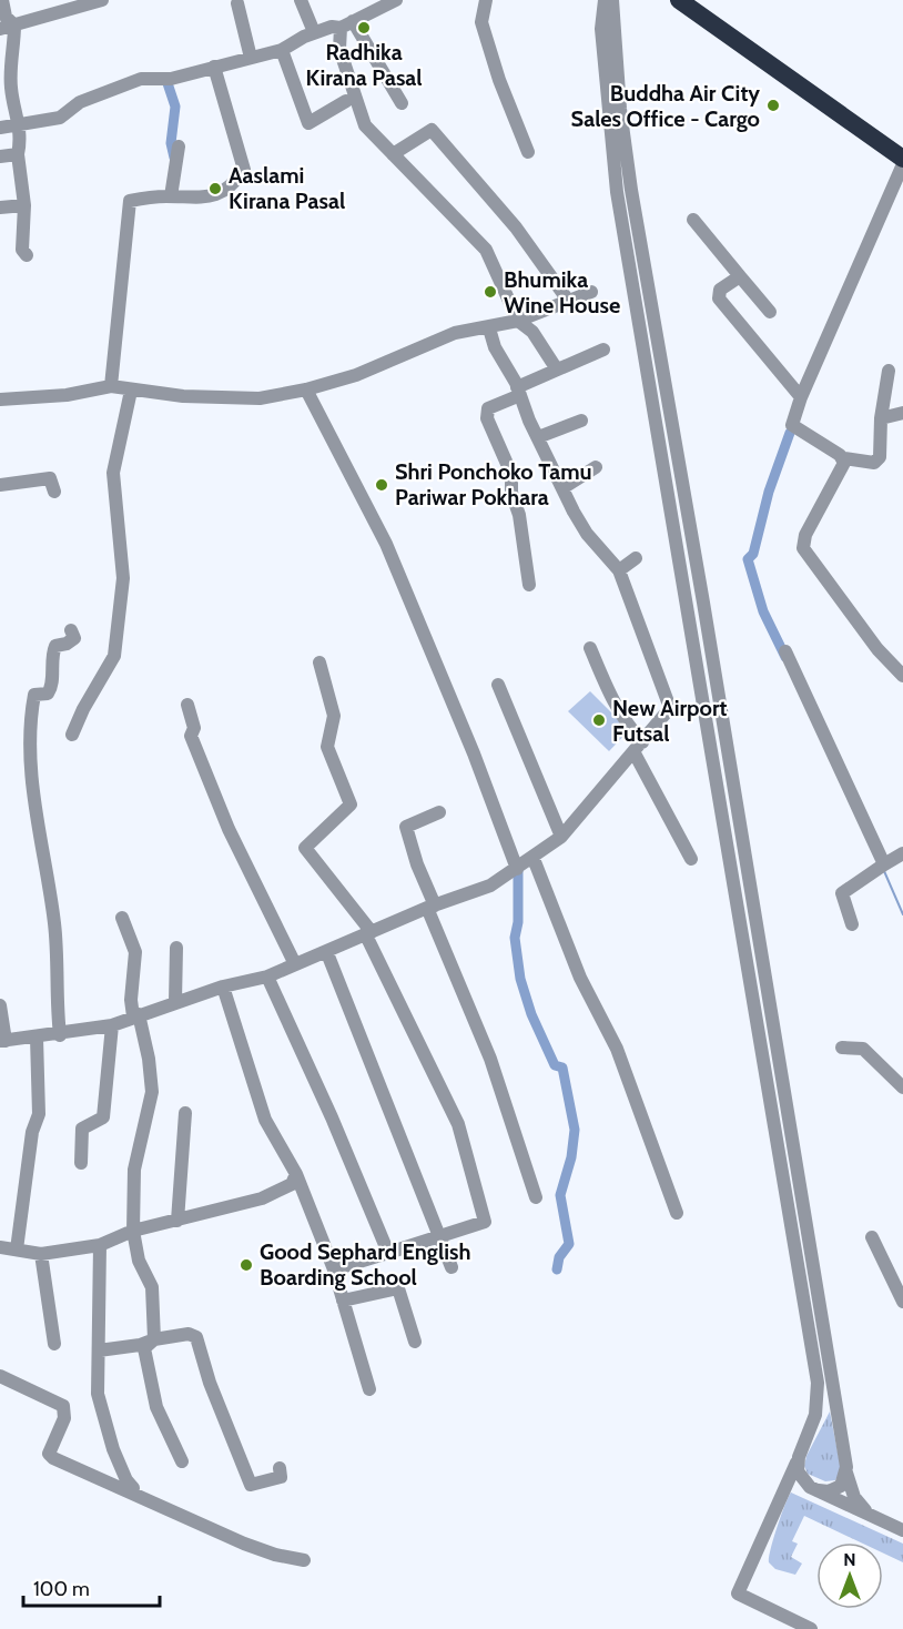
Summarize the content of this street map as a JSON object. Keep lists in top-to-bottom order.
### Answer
{
  "places": [
    "Radhika Kirana Pasal",
    "Buddha Air City Sales Office - Cargo",
    "Aaslami Kirana Pasal",
    "Bhumika Wine House",
    "Shri Ponchoko Tamu Pariwar Pokhara",
    "New Airport Futsal",
    "Good Sephard English Boarding School"
  ],
  "scale_bar": "100 m",
  "north": "top"
}
